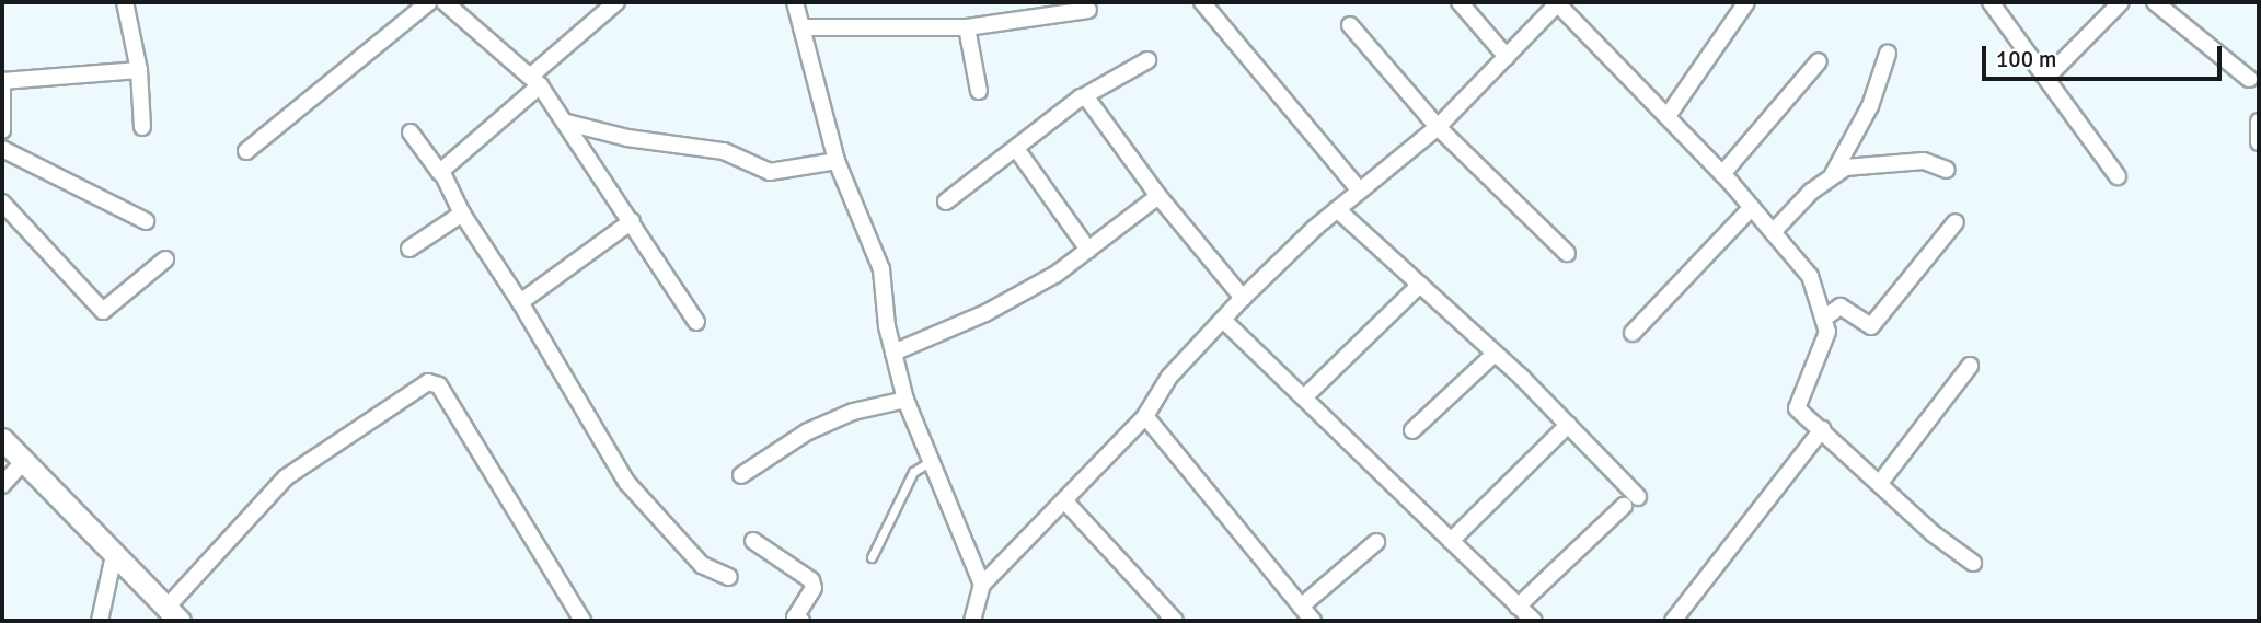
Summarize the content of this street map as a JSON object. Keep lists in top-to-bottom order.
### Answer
{
  "scale_bar": "100 m"
}
